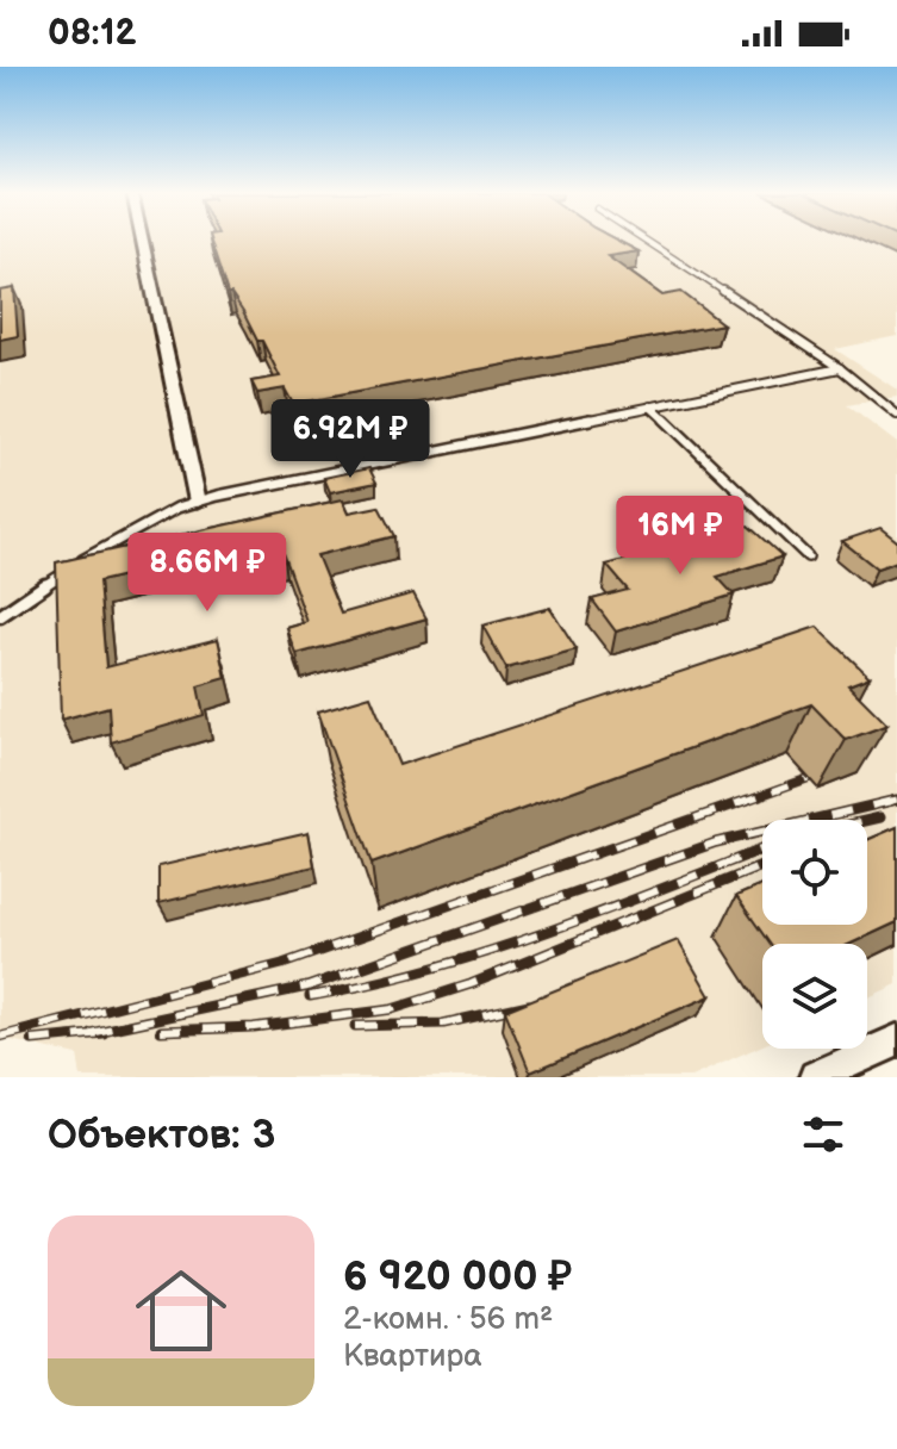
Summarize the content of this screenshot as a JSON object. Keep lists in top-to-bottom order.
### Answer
{
  "page": {
    "status": "08:12",
    "price": ["6.92M ₽", "16M ₽", "8.66M ₽"],
    "heading": "Объектов: 3",
    "list": [
      {
        "name": "6 920 000 ₽",
        "note": "2-комн. · 56 m² · Квартира"
      }
    ]
  }
}
